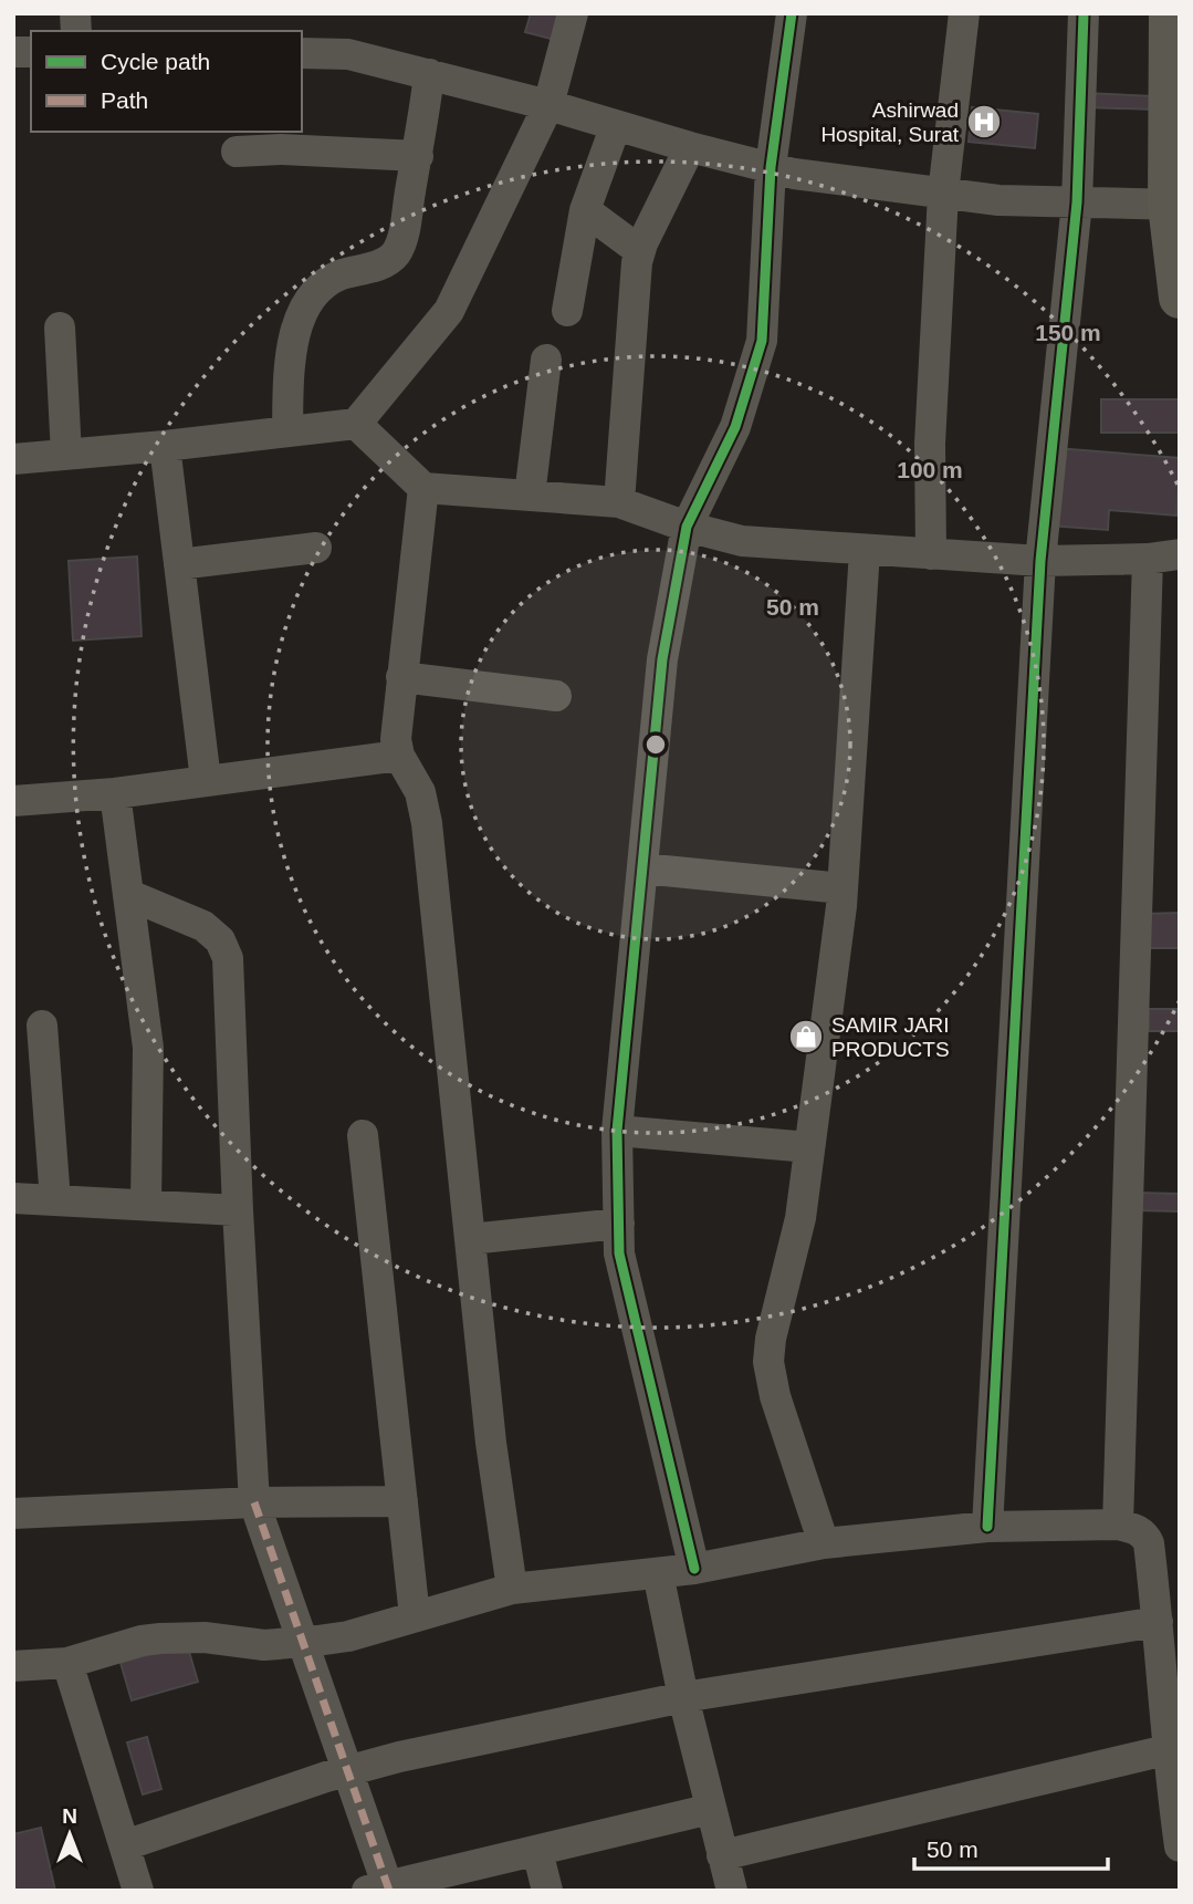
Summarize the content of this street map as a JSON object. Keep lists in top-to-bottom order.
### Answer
{
  "places": {
    "hospital": ["Ashirwad Hospital, Surat"],
    "shop": ["SAMIR JARI PRODUCTS"]
  },
  "legend": ["Cycle path", "Path"],
  "scale_bar": "50 m",
  "north": "top",
  "rings": ["150 m", "100 m", "50 m"]
}
